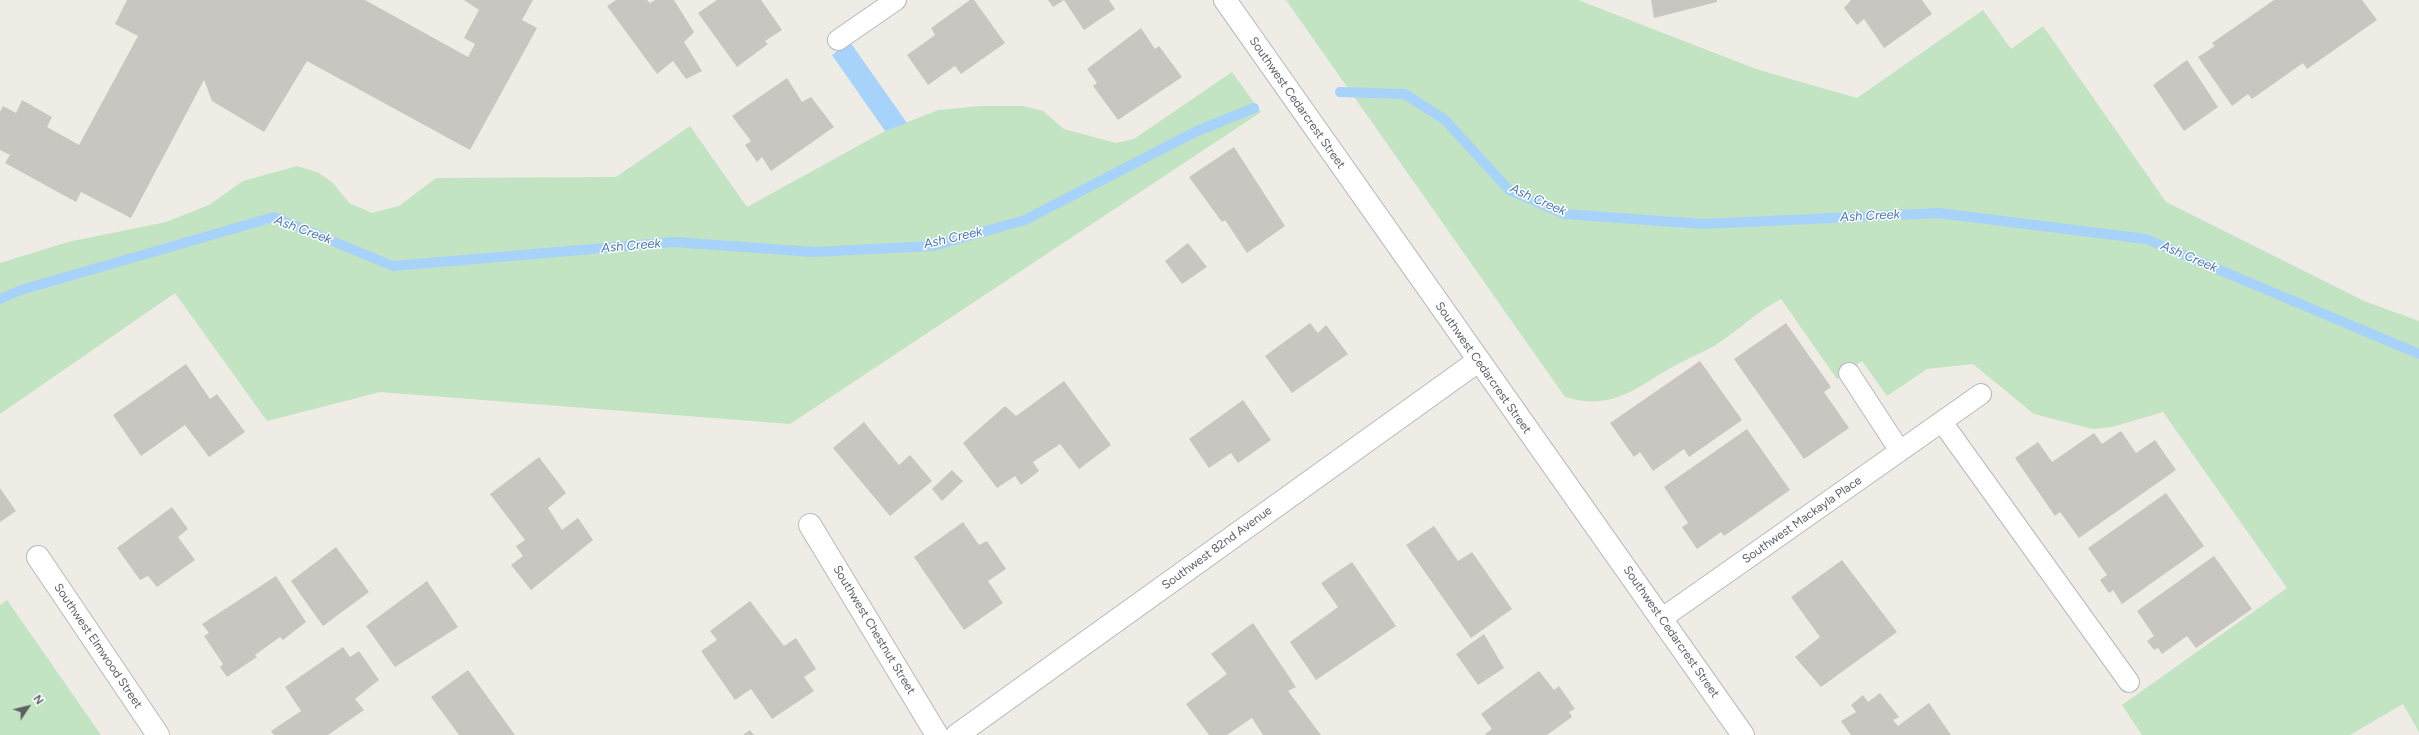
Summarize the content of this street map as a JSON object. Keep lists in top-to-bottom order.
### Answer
{
  "streets": {
    "street": [
      "Southwest Cedarcrest Street",
      "Southwest 82nd Avenue",
      "Southwest Chestnut Street",
      "Southwest Elmwood Street"
    ],
    "lane": ["Southwest Mackayla Place"]
  },
  "crossings": [
    ["Southwest Cedarcrest Street", "Southwest Mackayla Place"],
    ["Southwest Cedarcrest Street", "Southwest 82nd Avenue"]
  ],
  "water": ["Ash Creek"],
  "north": "top right"
}
